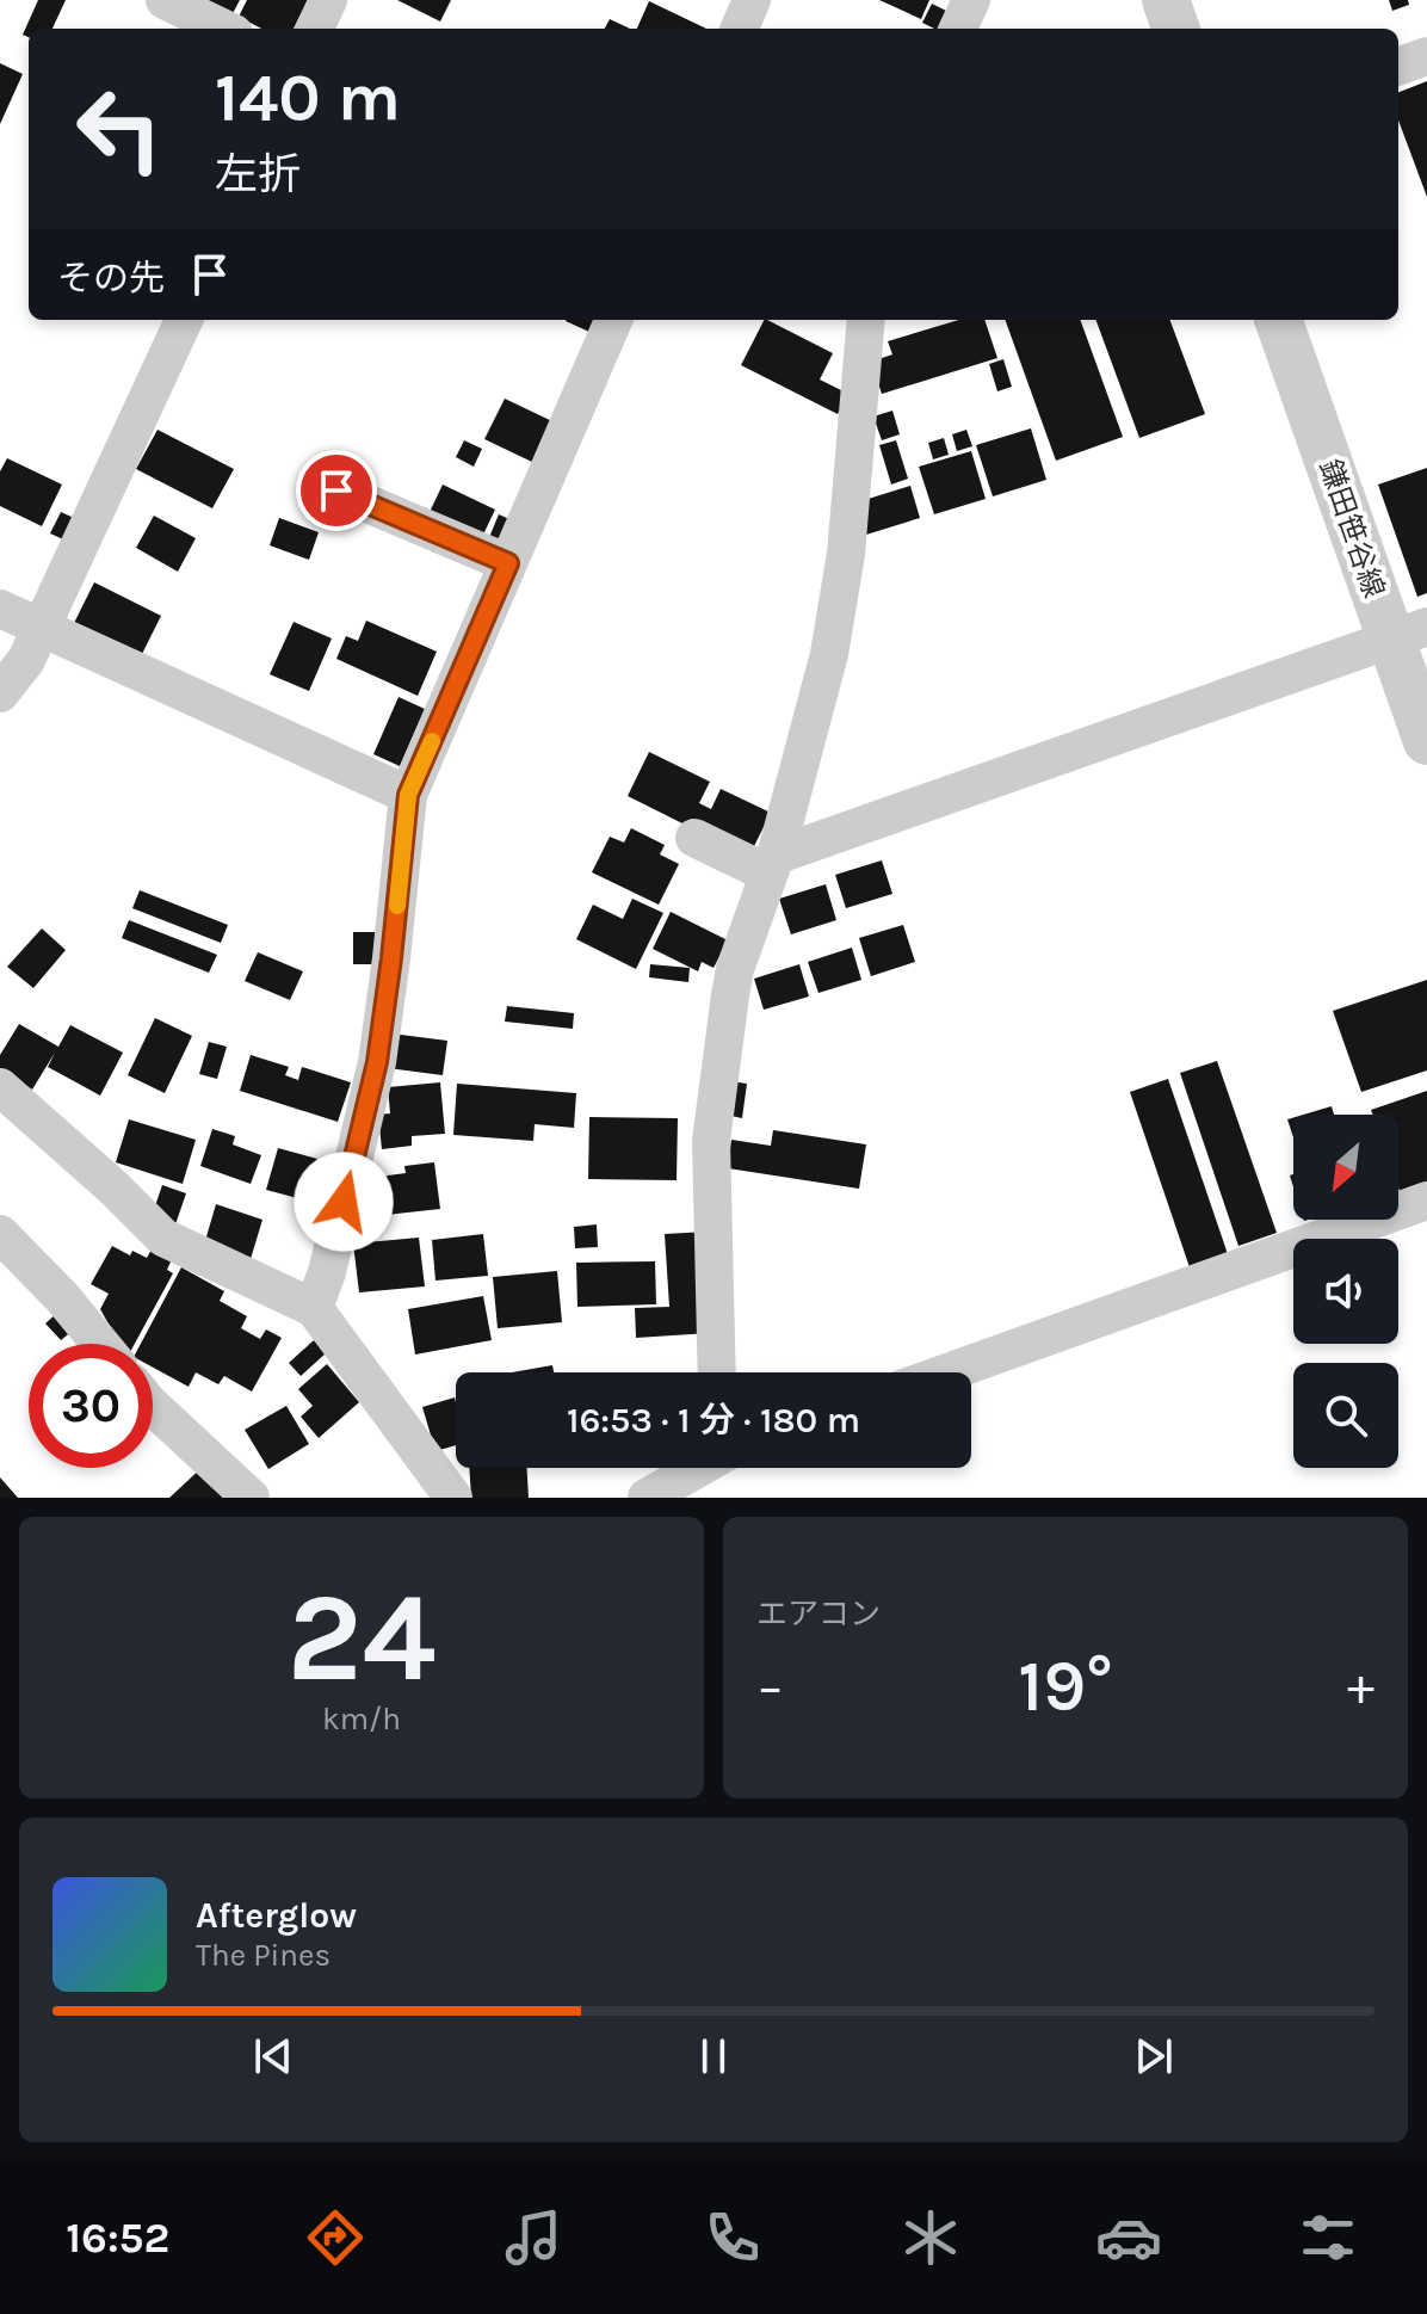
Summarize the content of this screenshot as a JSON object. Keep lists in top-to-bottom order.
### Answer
{
  "streets": {
    "street": ["鎌田笹谷線"]
  },
  "north": "bottom left",
  "page": {
    "turn": ["140 m", "左折"],
    "then": "その先",
    "limit": "30",
    "trip": "16:53 · 1 分 · 180 m",
    "tile": [
      ["24", "km/h"],
      "エアコン"
    ],
    "heat": ["−", "19°", "+"],
    "song": ["Afterglow", "The Pines"],
    "tabs": "16:52"
  }
}
